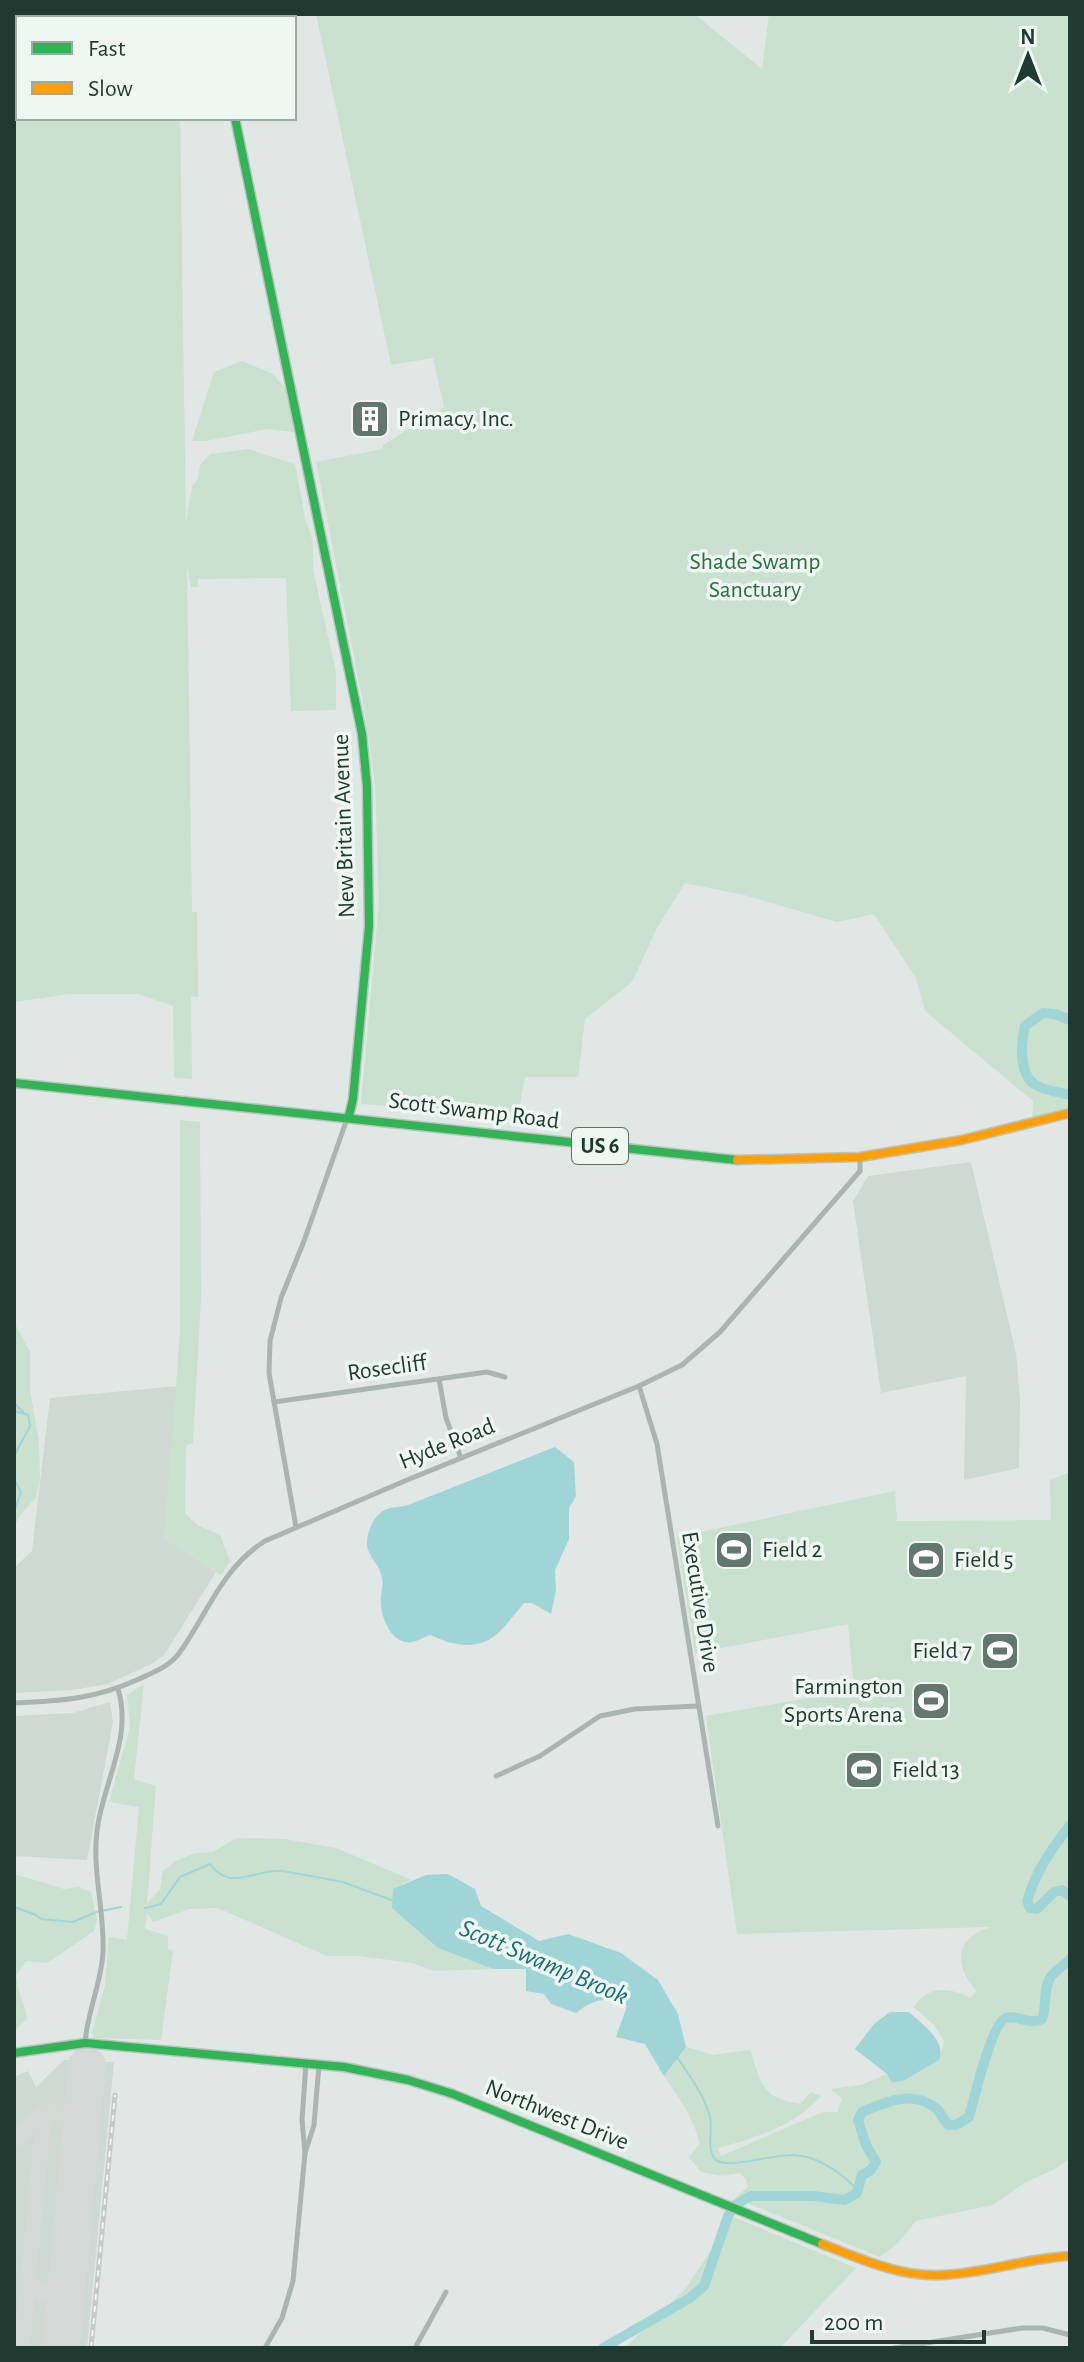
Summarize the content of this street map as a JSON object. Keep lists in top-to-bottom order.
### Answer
{
  "streets": {
    "main road": [
      "New Britain Avenue",
      "Scott Swamp Road",
      "US 6",
      "Northwest Drive"
    ],
    "street": ["Rosecliff", "Hyde Road", "Executive Drive"]
  },
  "crossings": [
    ["New Britain Avenue", "Scott Swamp Road"],
    ["New Britain Avenue", "Rosecliff"],
    ["New Britain Avenue", "Hyde Road"],
    ["Scott Swamp Road", "Hyde Road"],
    ["Hyde Road", "Executive Drive"]
  ],
  "water": ["Scott Swamp Brook"],
  "parks": ["Shade Swamp Sanctuary"],
  "places": {
    "building": ["Primacy, Inc."],
    "sports": [
      "Field 2",
      "Field 5",
      "Field 7",
      "Farmington Sports Arena",
      "Field 13"
    ]
  },
  "legend": ["Fast", "Slow"],
  "scale_bar": "200 m",
  "north": "top"
}
